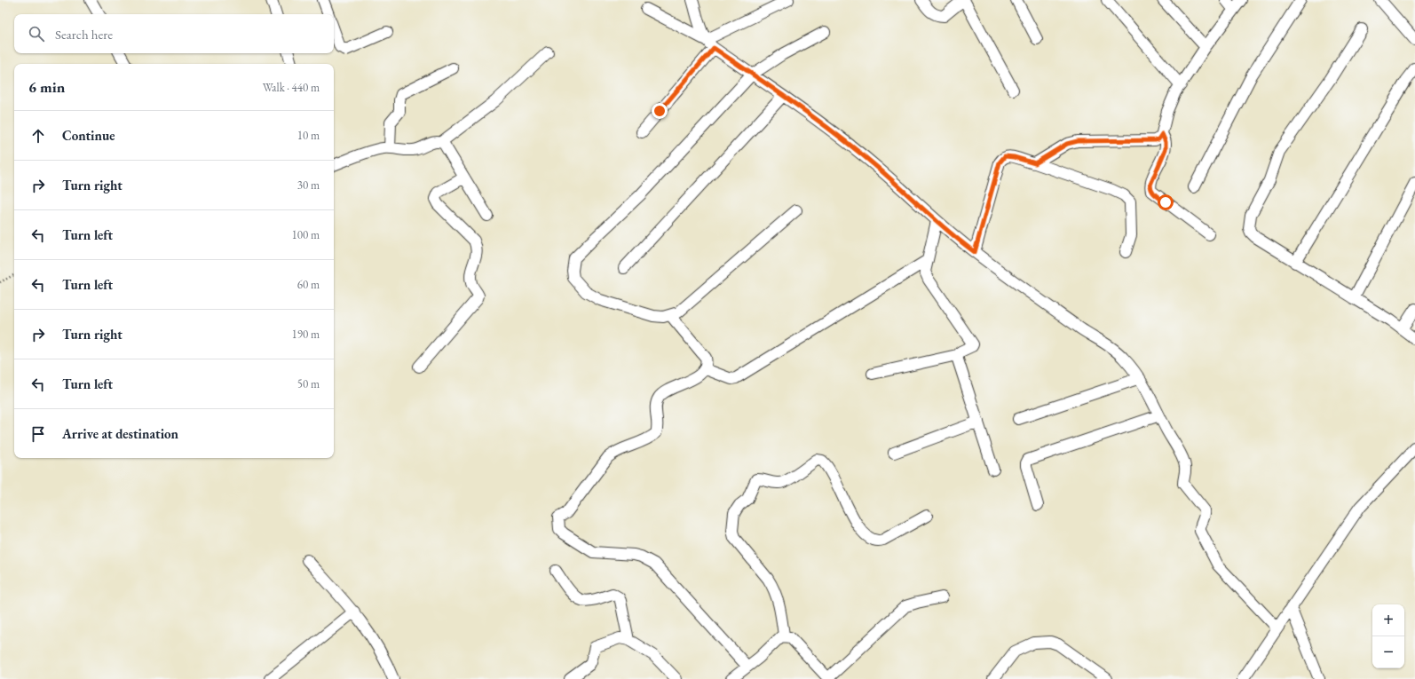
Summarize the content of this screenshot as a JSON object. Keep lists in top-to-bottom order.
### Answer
{
  "page": {
    "search": "Search here",
    "heading": ["6 min", "Walk · 440 m"],
    "list": [
      ["Continue", "10 m"],
      ["Turn right", "30 m"],
      ["Turn left", "100 m"],
      ["Turn left", "60 m"],
      ["Turn right", "190 m"],
      ["Turn left", "50 m"],
      "Arrive at destination"
    ],
    "map_buttons": ["+", "−"]
  }
}
